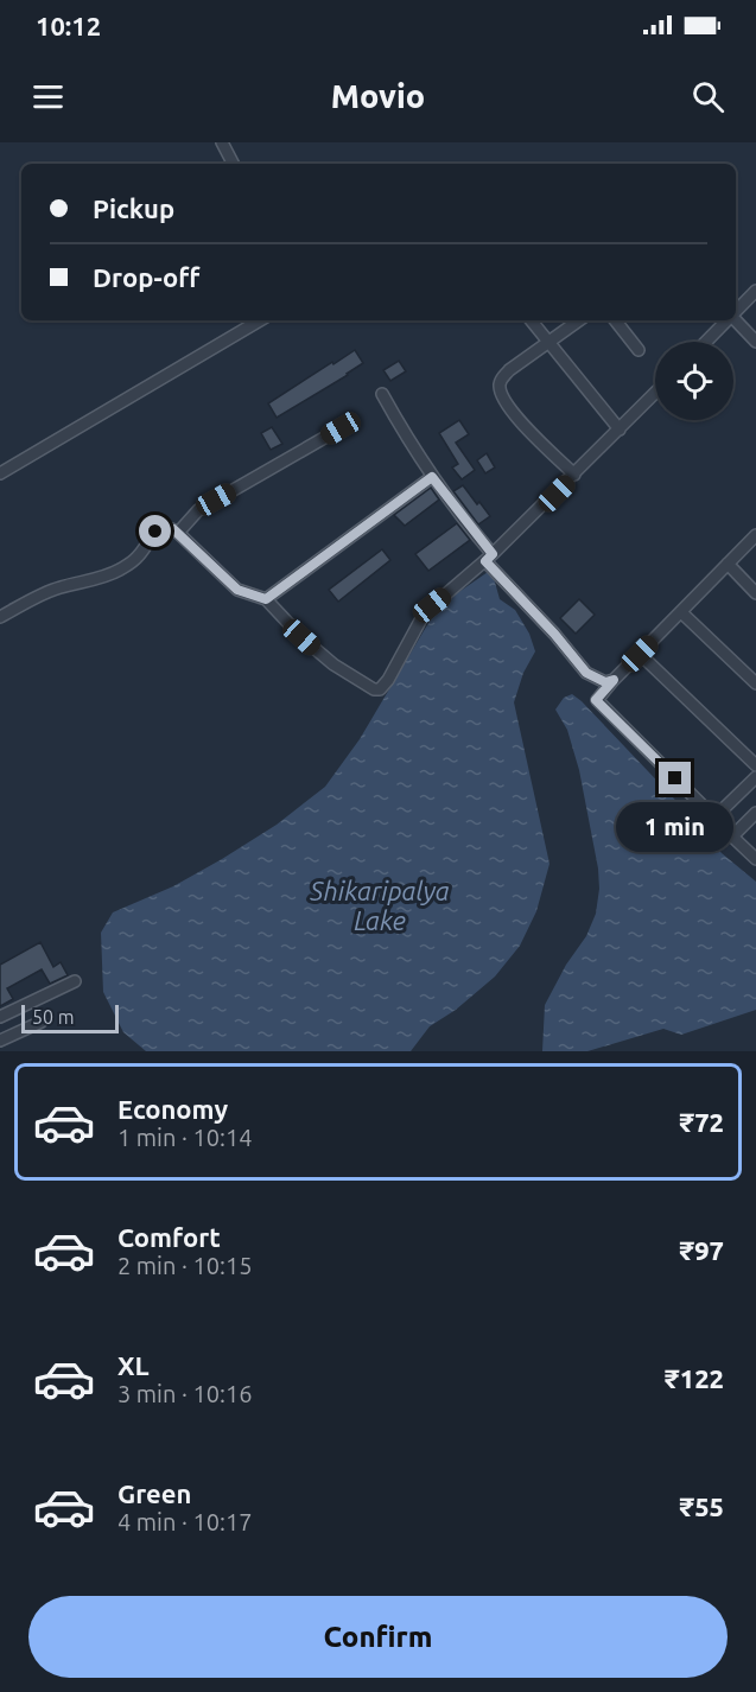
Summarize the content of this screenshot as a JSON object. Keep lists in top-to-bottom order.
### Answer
{
  "water": ["Shikaripalya Lake"],
  "scale_bar": "50 m",
  "page": {
    "status": "10:12",
    "header": "Movio",
    "banner": ["Pickup", "Drop-off"],
    "bubble": "1 min",
    "scale": "50 m",
    "list": [
      {
        "name": "Economy",
        "note": "1 min · 10:14",
        "value": "₹72"
      },
      {
        "name": "Comfort",
        "note": "2 min · 10:15",
        "value": "₹97"
      },
      {
        "name": "XL",
        "note": "3 min · 10:16",
        "value": "₹122"
      },
      {
        "name": "Green",
        "note": "4 min · 10:17",
        "value": "₹55"
      }
    ],
    "buttons": "Confirm"
  }
}
